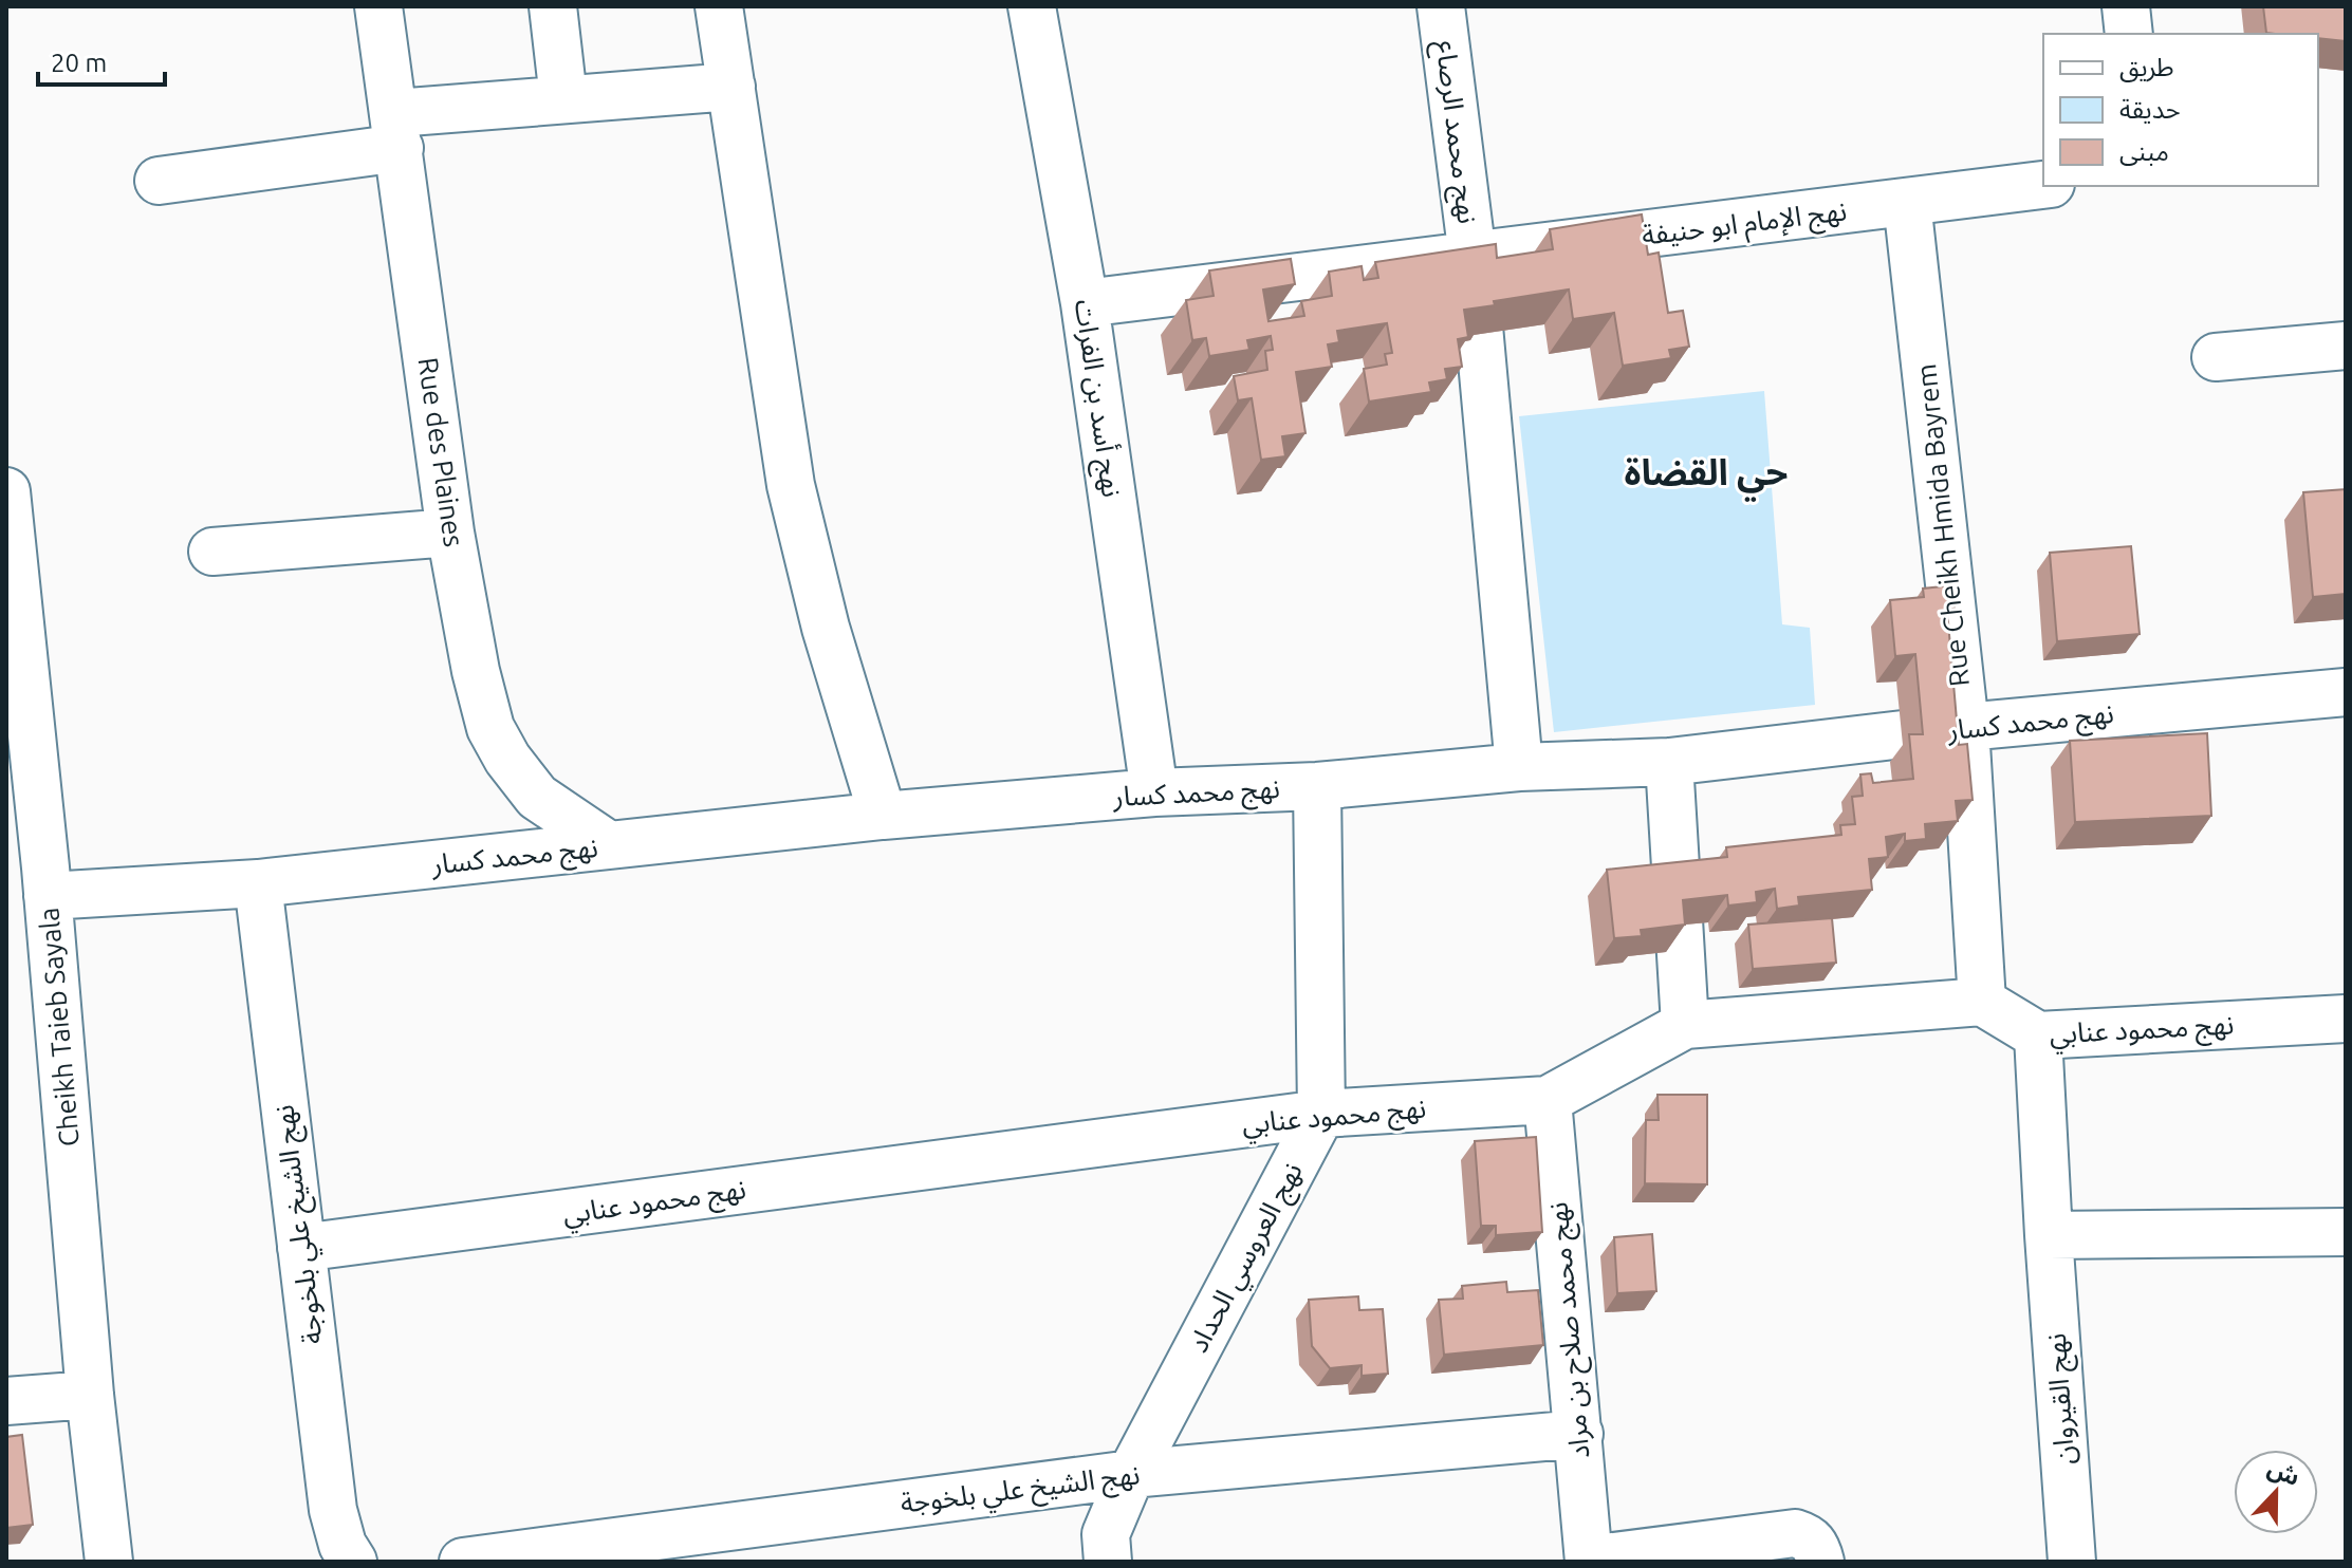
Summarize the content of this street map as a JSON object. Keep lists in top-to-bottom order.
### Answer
{
  "streets": {
    "street": [
      "نهج محمد الرصاع",
      "نهج الإمام ابو حنيفة",
      "نهج أسد بن الفرات",
      "Rue des Plaines",
      "Rue Cheikh Hmida Bayrem",
      "نهج محمد كسار",
      "Cheikh Taieb Sayala",
      "نهج محمود عنابي",
      "نهج الشيخ علي بلخوجة",
      "نهج العروسي الحداد",
      "نهج محمد صلاح بن مراد",
      "نهج القيروان"
    ]
  },
  "crossings": [
    ["نهج محمد الرصاع", "نهج الإمام ابو حنيفة"],
    ["نهج محمد الرصاع", "نهج محمد كسار"],
    ["نهج الإمام ابو حنيفة", "نهج أسد بن الفرات"],
    ["نهج الإمام ابو حنيفة", "Rue Cheikh Hmida Bayrem"],
    ["نهج أسد بن الفرات", "نهج محمد كسار"],
    ["Rue des Plaines", "نهج محمد كسار"],
    ["Rue Cheikh Hmida Bayrem", "نهج محمد كسار"],
    ["Rue Cheikh Hmida Bayrem", "نهج محمود عنابي"],
    ["نهج محمد كسار", "Cheikh Taieb Sayala"],
    ["نهج محمد كسار", "نهج الشيخ علي بلخوجة"],
    ["نهج محمد كسار", "نهج العروسي الحداد"],
    ["نهج محمود عنابي", "نهج الشيخ علي بلخوجة"],
    ["نهج محمود عنابي", "نهج العروسي الحداد"],
    ["نهج محمود عنابي", "نهج محمد صلاح بن مراد"],
    ["نهج محمود عنابي", "نهج القيروان"],
    ["نهج الشيخ علي بلخوجة", "نهج العروسي الحداد"],
    ["نهج الشيخ علي بلخوجة", "نهج محمد صلاح بن مراد"]
  ],
  "districts": ["حي القضاة"],
  "legend": ["طريق", "حديقة", "مبنى"],
  "scale_bar": "20 m",
  "north": "top"
}
